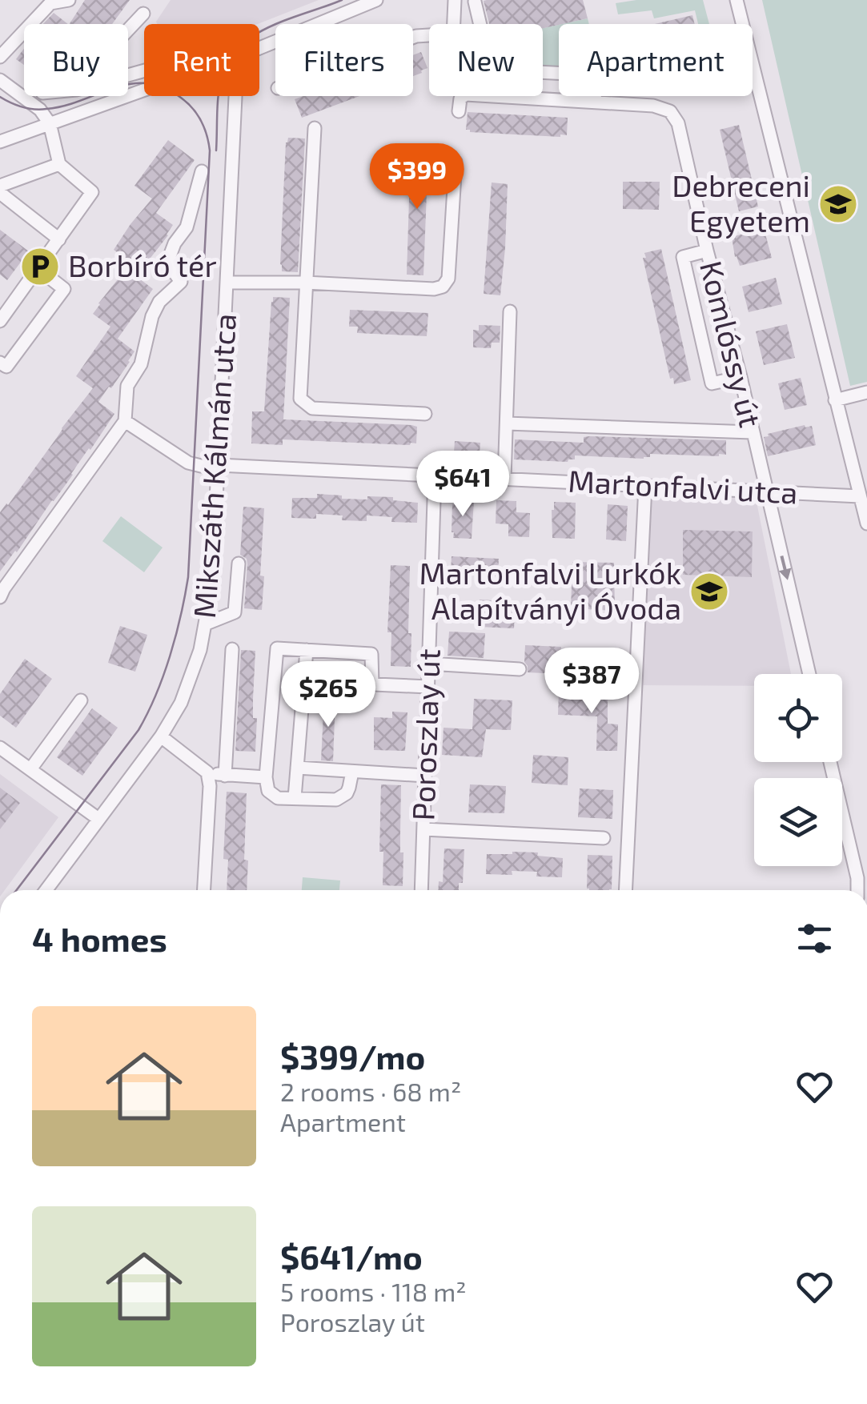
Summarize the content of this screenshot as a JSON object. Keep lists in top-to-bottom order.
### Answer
{
  "streets": {
    "street": [
      "Komlóssy út",
      "Mikszáth Kálmán utca",
      "Martonfalvi utca",
      "Poroszlay út"
    ]
  },
  "crossings": [
    ["Komlóssy út", "Martonfalvi utca"],
    ["Mikszáth Kálmán utca", "Martonfalvi utca"],
    ["Martonfalvi utca", "Poroszlay út"]
  ],
  "places": {
    "school or university": ["Debreceni Egyetem", "Martonfalvi Lurkók Alapítványi Óvoda"],
    "parking": ["Borbíró tér"]
  },
  "page": {
    "chip": [
      "Buy",
      "Rent",
      "Filters",
      "New",
      "Apartment"
    ],
    "price": [
      "$399",
      "$641",
      "$387",
      "$265"
    ],
    "heading": "4 homes",
    "list": [
      {
        "name": "$399/mo",
        "note": "2 rooms · 68 m² · Apartment"
      },
      {
        "name": "$641/mo",
        "note": "5 rooms · 118 m² · Poroszlay út"
      }
    ]
  }
}
